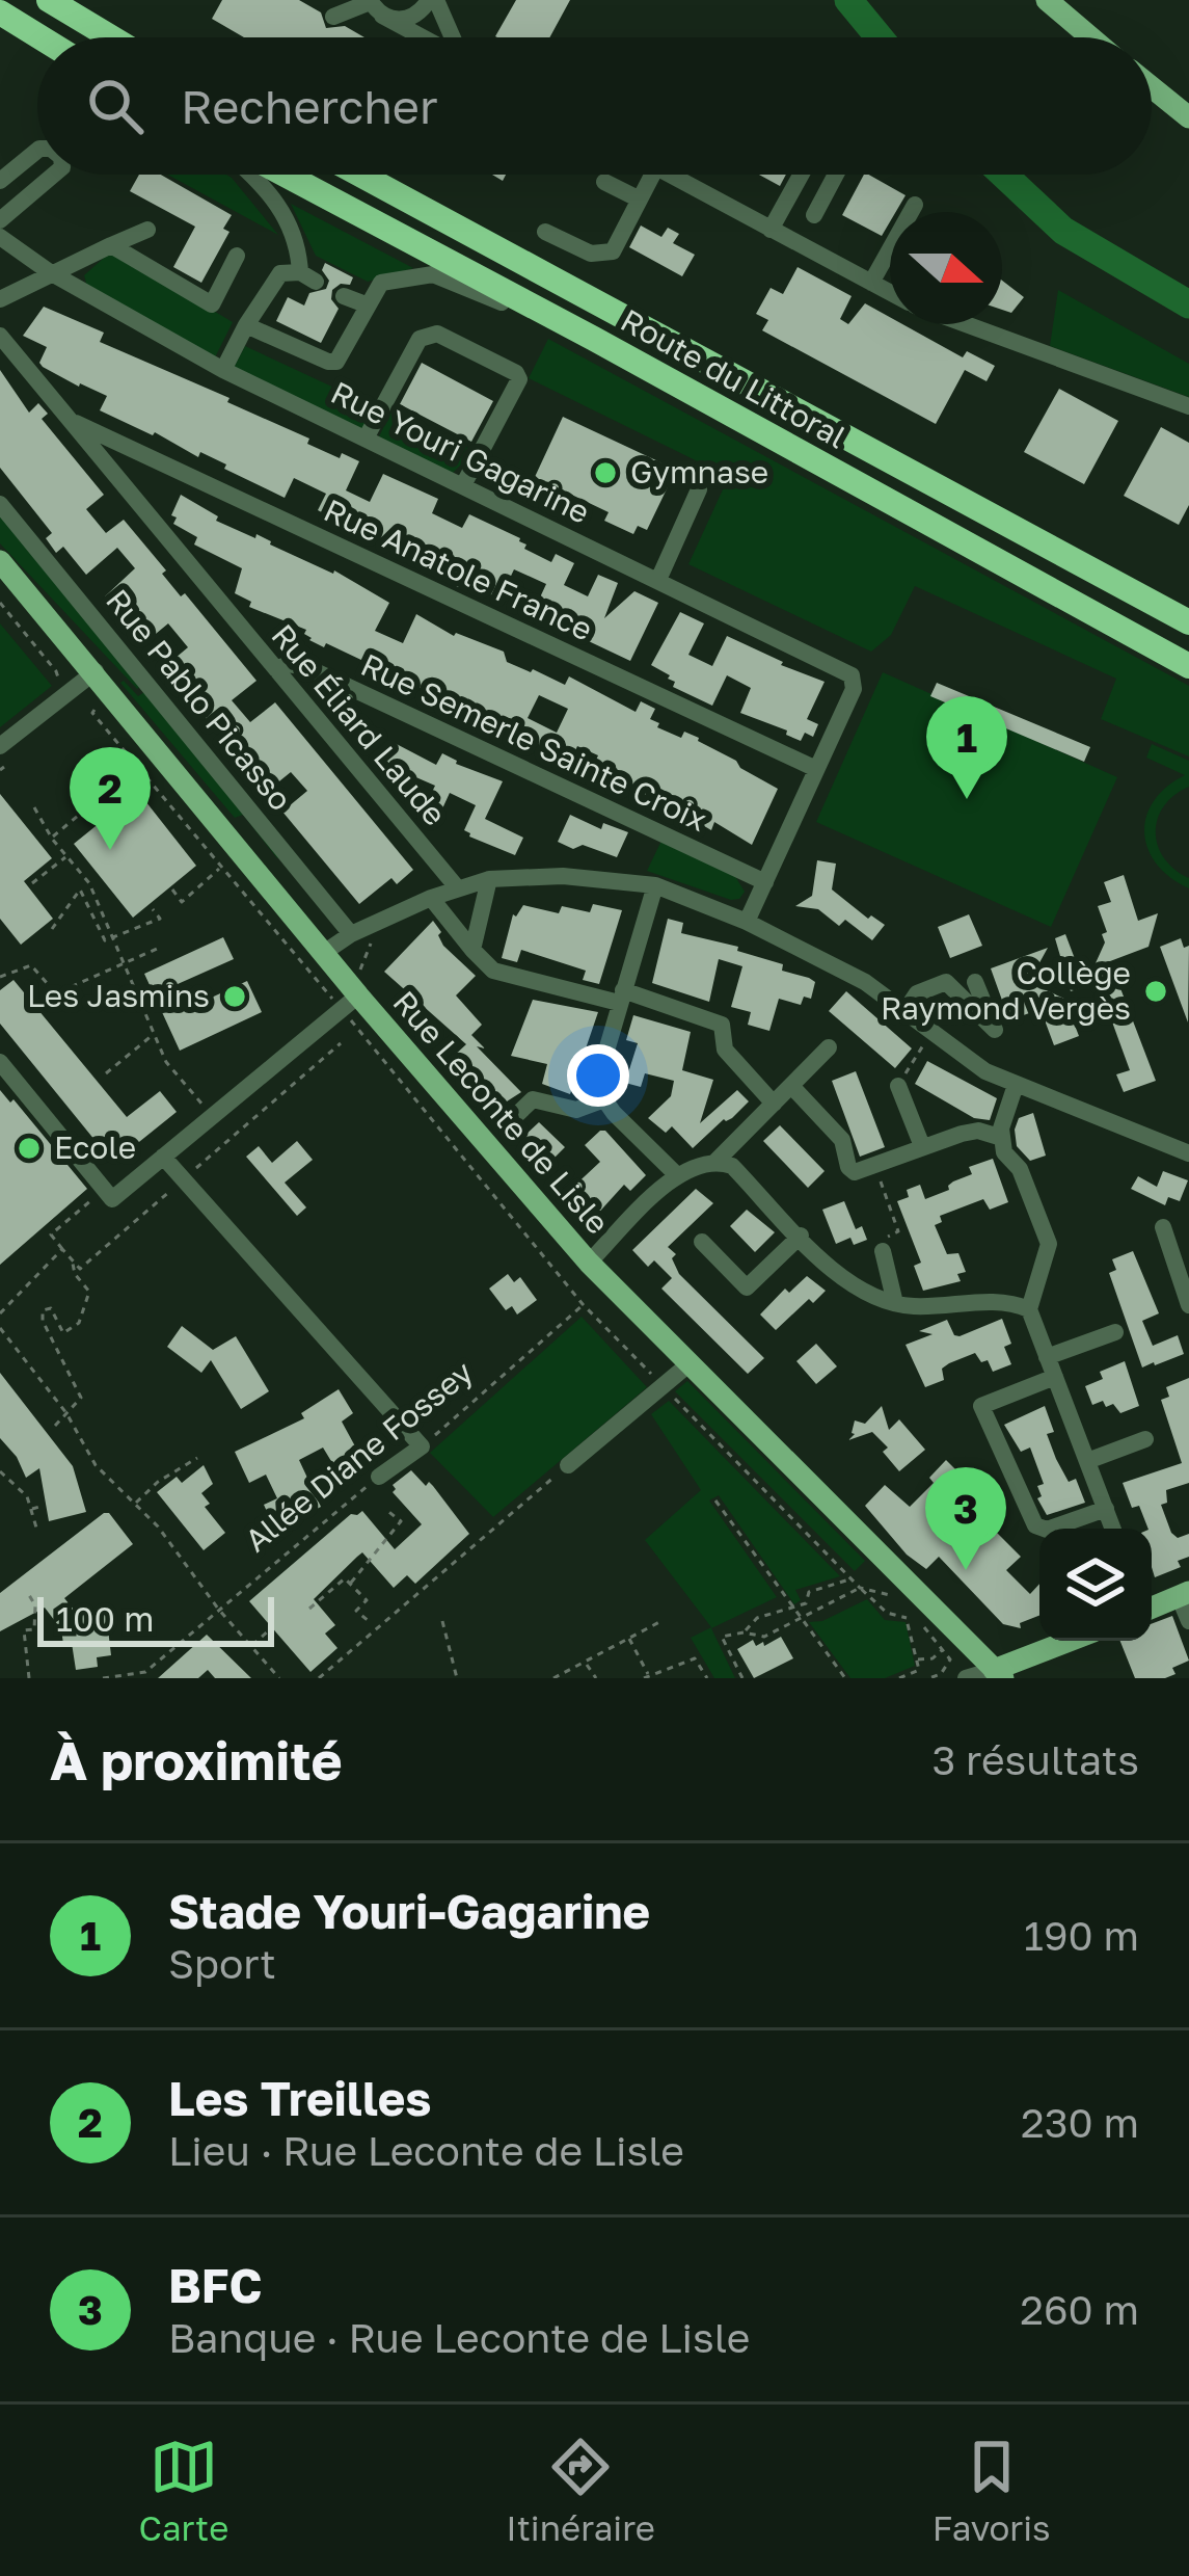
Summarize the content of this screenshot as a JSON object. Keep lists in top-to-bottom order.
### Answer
{
  "streets": {
    "highway": ["Route du Littoral"],
    "main road": ["Rue Leconte de Lisle"],
    "street": [
      "Rue Youri Gagarine",
      "Rue Anatole France",
      "Rue Pablo Picasso",
      "Rue Éliard Laude",
      "Rue Semerle Sainte Croix",
      "Allée Diane Fossey"
    ]
  },
  "crossings": [
    ["Rue Youri Gagarine", "Rue Anatole France"],
    ["Rue Anatole France", "Rue Éliard Laude"],
    ["Rue Éliard Laude", "Rue Semerle Sainte Croix"]
  ],
  "places": [
    "Gymnase",
    "Collège Raymond Vergès",
    "Les Jasmins",
    "Ecole"
  ],
  "scale_bar": "100 m",
  "north": "right",
  "page": {
    "search": "Rechercher",
    "pins": ["1", "2", "3"],
    "scale": "100 m",
    "heading": ["À proximité", "3 résultats"],
    "list": [
      {
        "mark": "1",
        "name": "Stade Youri-Gagarine",
        "note": "Sport",
        "value": "190 m"
      },
      {
        "mark": "2",
        "name": "Les Treilles",
        "note": "Lieu · Rue Leconte de Lisle",
        "value": "230 m"
      },
      {
        "mark": "3",
        "name": "BFC",
        "note": "Banque · Rue Leconte de Lisle",
        "value": "260 m"
      }
    ],
    "nav": ["Carte", "Itinéraire", "Favoris"]
  }
}
